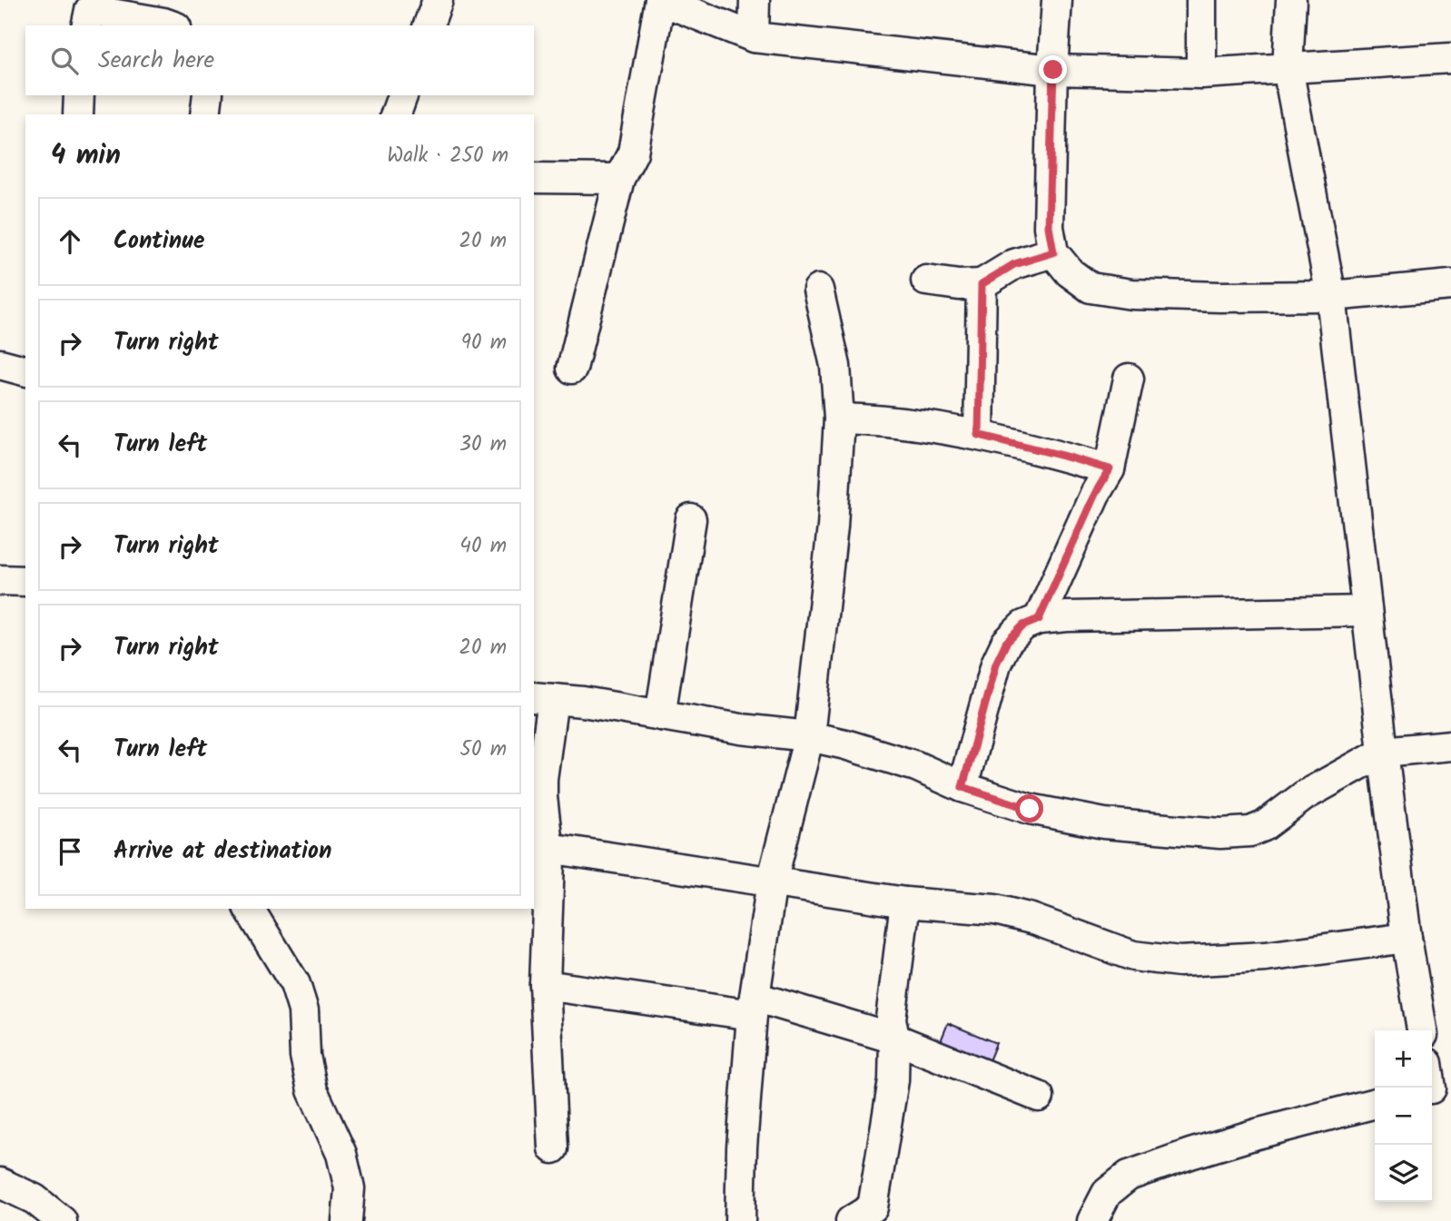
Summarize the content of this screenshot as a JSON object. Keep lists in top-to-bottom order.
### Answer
{
  "page": {
    "search": "Search here",
    "heading": ["4 min", "Walk · 250 m"],
    "list": [
      ["Continue", "20 m"],
      ["Turn right", "90 m"],
      ["Turn left", "30 m"],
      ["Turn right", "40 m"],
      ["Turn right", "20 m"],
      ["Turn left", "50 m"],
      "Arrive at destination"
    ],
    "map_buttons": ["+", "−"]
  }
}
